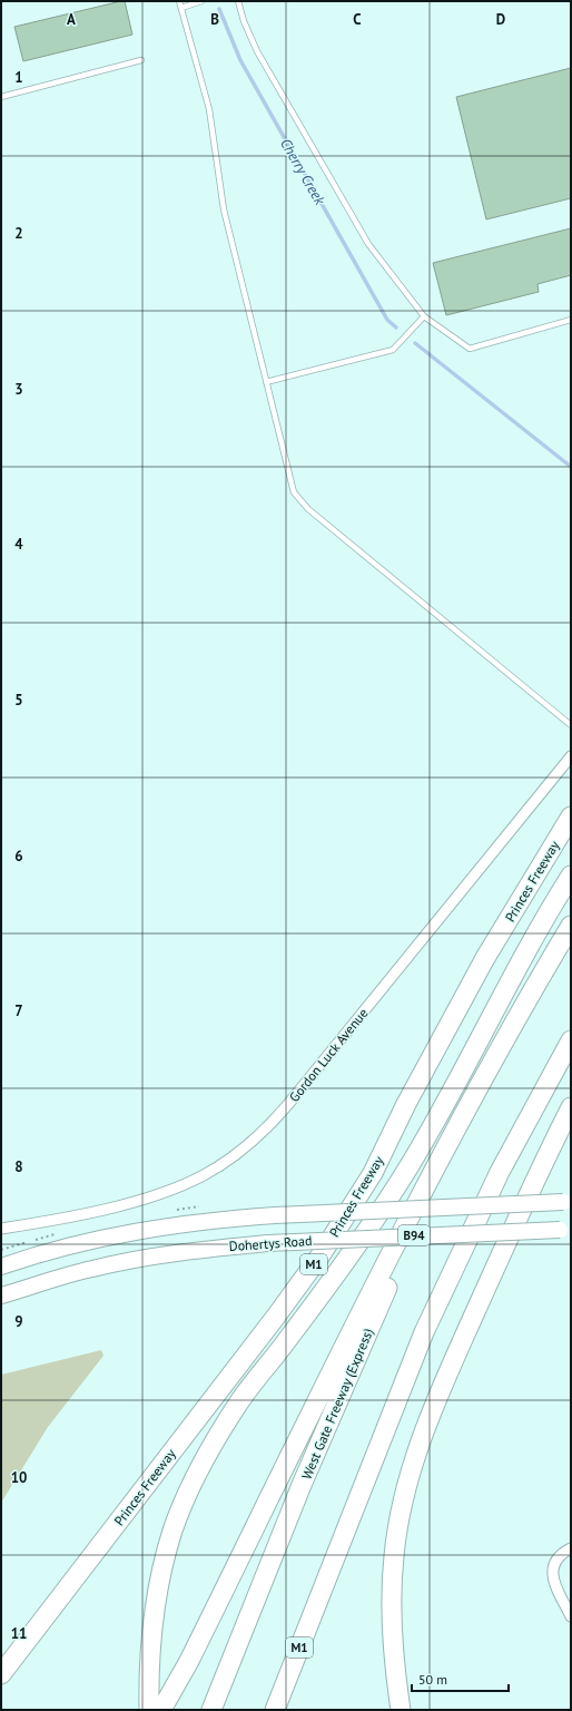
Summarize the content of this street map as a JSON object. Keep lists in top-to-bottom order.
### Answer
{
  "streets": {
    "highway": ["Princes Freeway", "M1", "West Gate Freeway (Express)"],
    "main road": ["B94", "Dohertys Road"],
    "street": ["Gordon Luck Avenue"]
  },
  "water": ["Cherry Creek"],
  "scale_bar": "50 m",
  "grid": {
    "columns": [
      "A",
      "B",
      "C",
      "D"
    ],
    "rows": [
      "1",
      "2",
      "3",
      "4",
      "5",
      "6",
      "7",
      "8",
      "9",
      "10",
      "11"
    ]
  }
}
